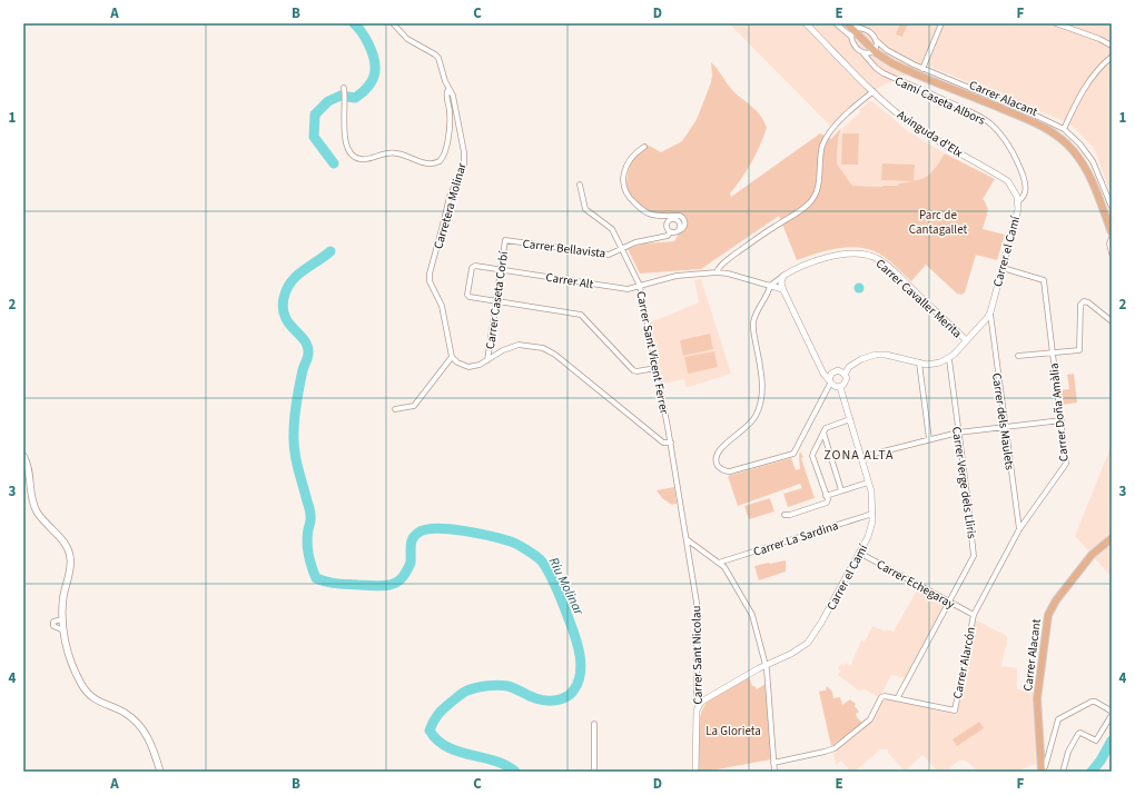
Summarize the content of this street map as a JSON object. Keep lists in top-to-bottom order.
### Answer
{
  "streets": {
    "main road": ["Carrer Alacant"],
    "street": [
      "Camí Caseta Albors",
      "Avinguda d'Elx",
      "Carretera Molinar",
      "Carrer Bellavista",
      "Carrer el Camí",
      "Carrer Alt",
      "Carrer Cavaller Merita",
      "Carrer Caseta Corbí",
      "Carrer Sant Vicent Ferrer",
      "Carrer Doña Amàlia",
      "Carrer dels Maulets",
      "Carrer Verge dels Lliris",
      "Carrer La Sardina",
      "Carrer Echegaray",
      "Carrer Sant Nicolau",
      "Carrer Alarcón"
    ]
  },
  "crossings": [
    ["Carrer Alacant", "Camí Caseta Albors"],
    ["Camí Caseta Albors", "Avinguda d'Elx"],
    ["Camí Caseta Albors", "Carrer el Camí"],
    ["Avinguda d'Elx", "Carrer el Camí"],
    ["Carrer Bellavista", "Carrer Caseta Corbí"],
    ["Carrer Bellavista", "Carrer Sant Vicent Ferrer"],
    ["Carrer el Camí", "Carrer Cavaller Merita"],
    ["Carrer el Camí", "Carrer Doña Amàlia"],
    ["Carrer el Camí", "Carrer dels Maulets"],
    ["Carrer el Camí", "Carrer Verge dels Lliris"],
    ["Carrer el Camí", "Carrer La Sardina"],
    ["Carrer el Camí", "Carrer Echegaray"],
    ["Carrer el Camí", "Carrer Sant Nicolau"],
    ["Carrer Alt", "Carrer Cavaller Merita"],
    ["Carrer Alt", "Carrer Caseta Corbí"],
    ["Carrer Alt", "Carrer Sant Vicent Ferrer"],
    ["Carrer Sant Vicent Ferrer", "Carrer Sant Nicolau"],
    ["Carrer Doña Amàlia", "Carrer dels Maulets"],
    ["Carrer Doña Amàlia", "Carrer Echegaray"],
    ["Carrer Doña Amàlia", "Carrer Alarcón"],
    ["Carrer Verge dels Lliris", "Carrer Echegaray"],
    ["Carrer Verge dels Lliris", "Carrer Alarcón"],
    ["Carrer Echegaray", "Carrer Alarcón"]
  ],
  "districts": ["ZONA ALTA"],
  "water": ["Riu Molinar"],
  "parks": ["Parc de Cantagallet", "La Glorieta"],
  "grid": {
    "columns": [
      "A",
      "B",
      "C",
      "D",
      "E",
      "F"
    ],
    "rows": [
      "1",
      "2",
      "3",
      "4"
    ]
  }
}
